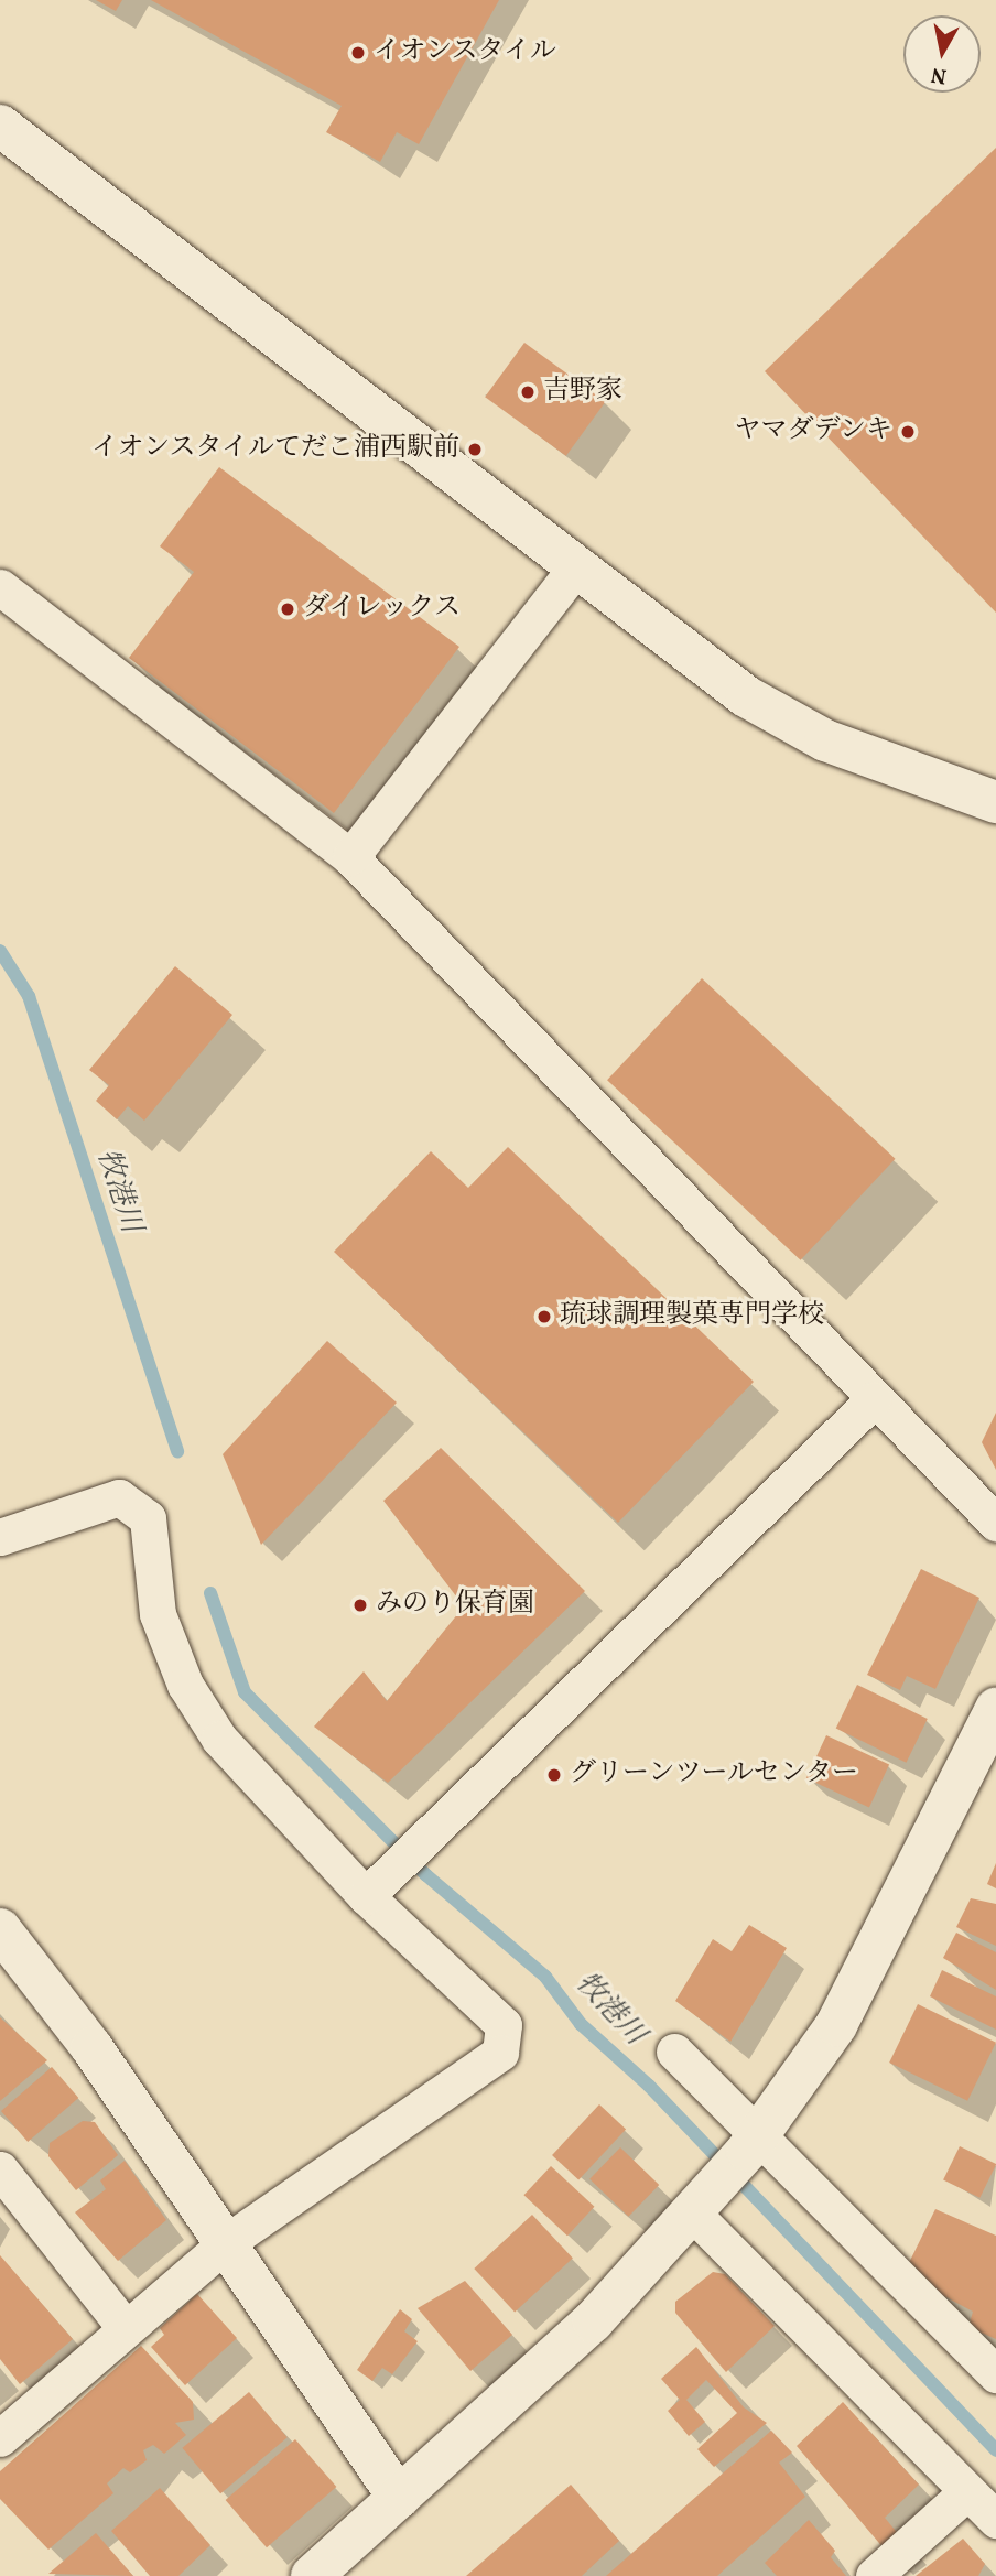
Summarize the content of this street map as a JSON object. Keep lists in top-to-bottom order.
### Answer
{
  "water": ["牧港川"],
  "places": [
    "イオンスタイル",
    "吉野家",
    "ヤマダデンキ",
    "イオンスタイルてだこ浦西駅前",
    "ダイレックス",
    "琉球調理製菓専門学校",
    "みのり保育園",
    "グリーンツールセンター"
  ],
  "north": "bottom"
}
